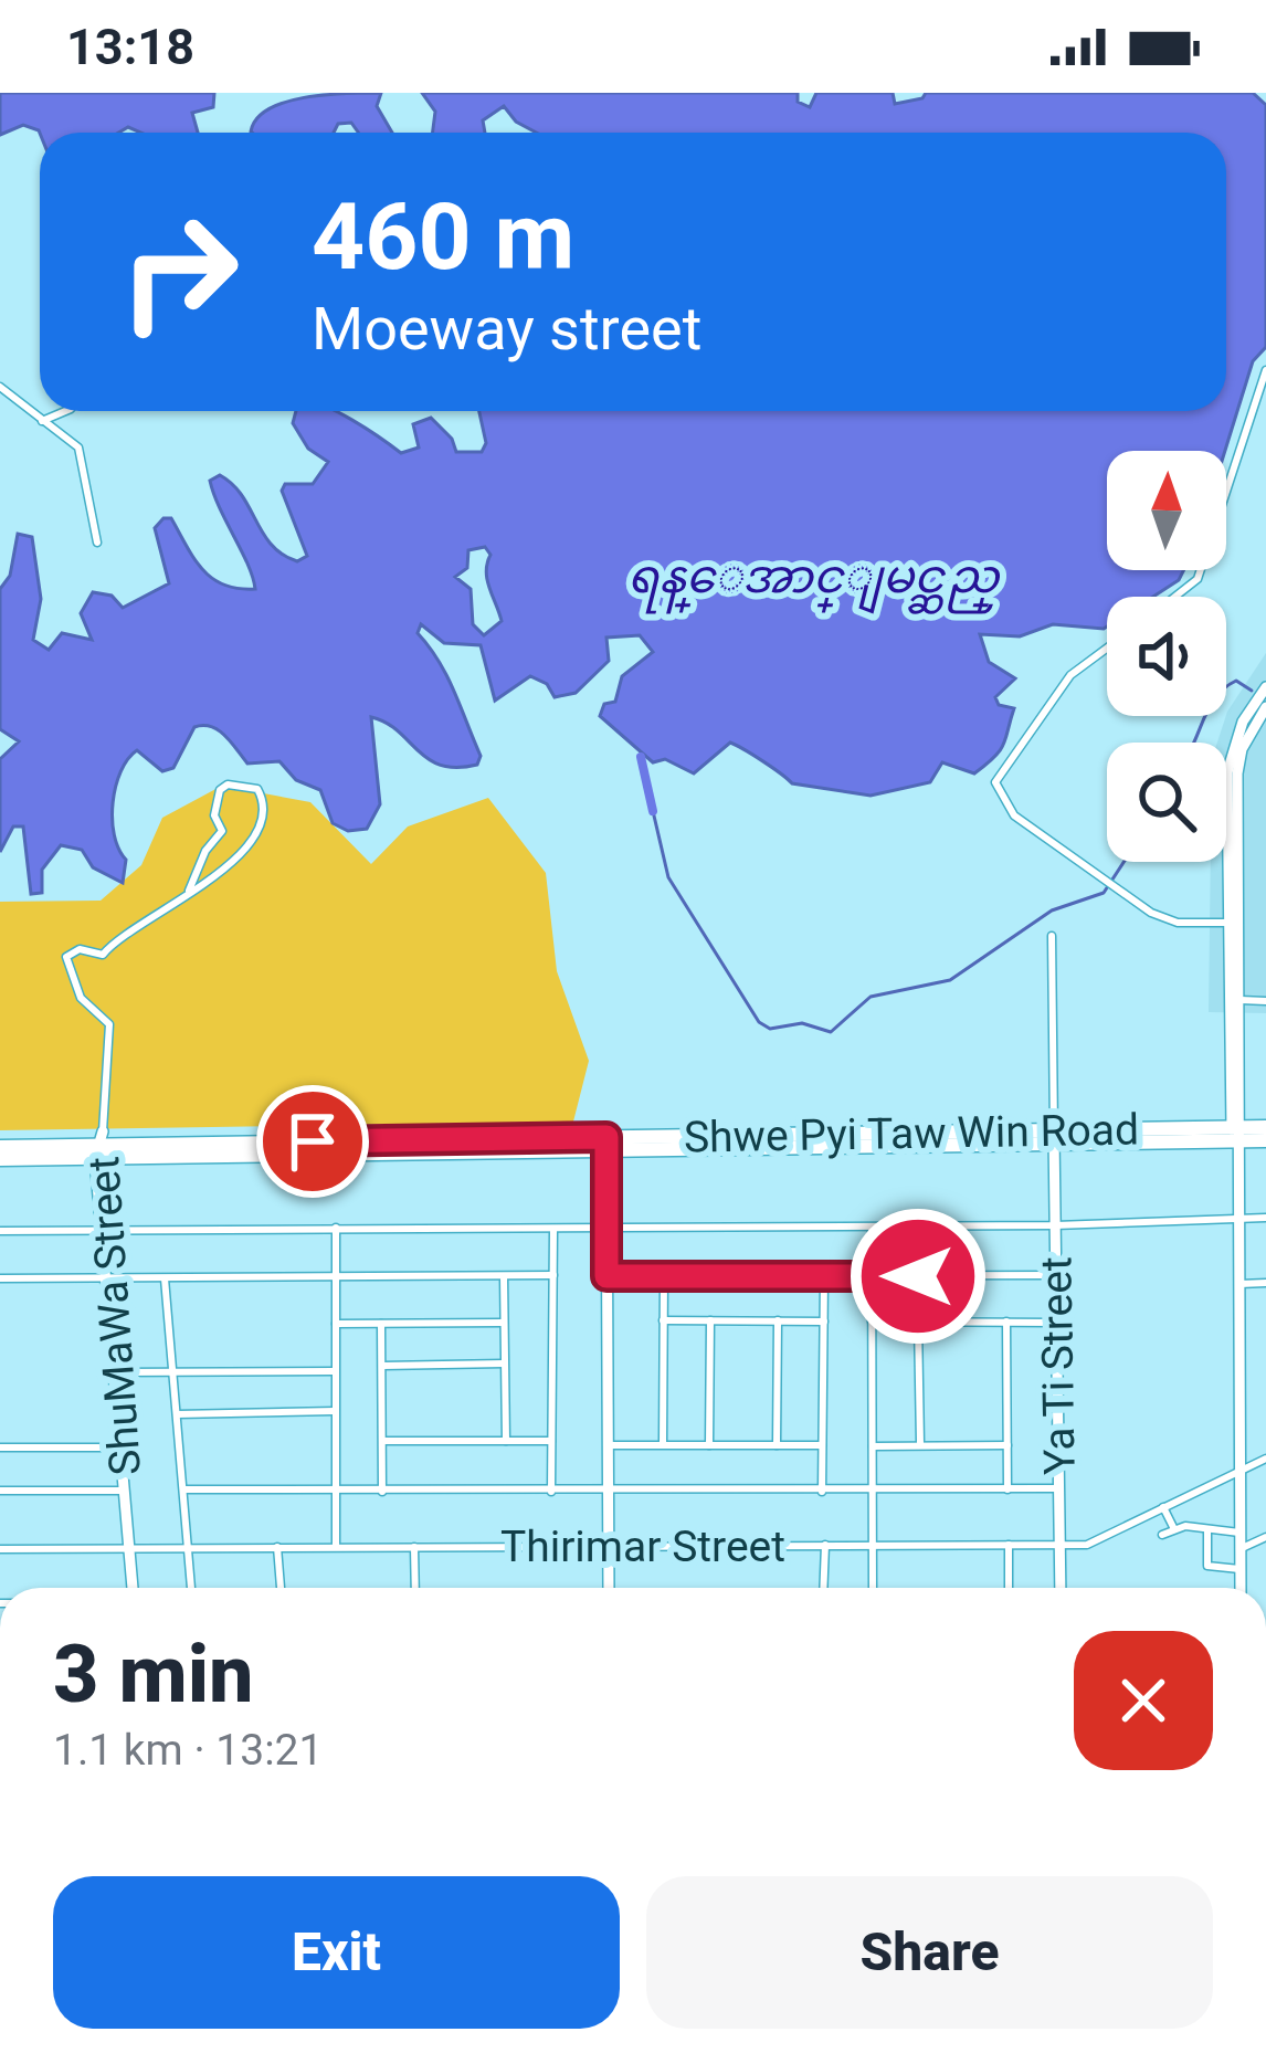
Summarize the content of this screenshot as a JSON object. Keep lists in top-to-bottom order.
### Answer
{
  "streets": {
    "main road": ["Shwe Pyi Taw Win Road"],
    "street": ["ShuMaWa Street", "Ya Ti Street", "Thirimar Street"]
  },
  "crossings": [
    ["Shwe Pyi Taw Win Road", "ShuMaWa Street"],
    ["Shwe Pyi Taw Win Road", "Ya Ti Street"],
    ["ShuMaWa Street", "Thirimar Street"],
    ["Ya Ti Street", "Thirimar Street"]
  ],
  "water": ["ရန္ေအာင္ျမင္ဆည္"],
  "north": "top",
  "page": {
    "status": "13:18",
    "turn": ["460 m", "Moeway street"],
    "heading": ["3 min", "1.1 km · 13:21"],
    "buttons": ["Exit", "Share"]
  }
}
